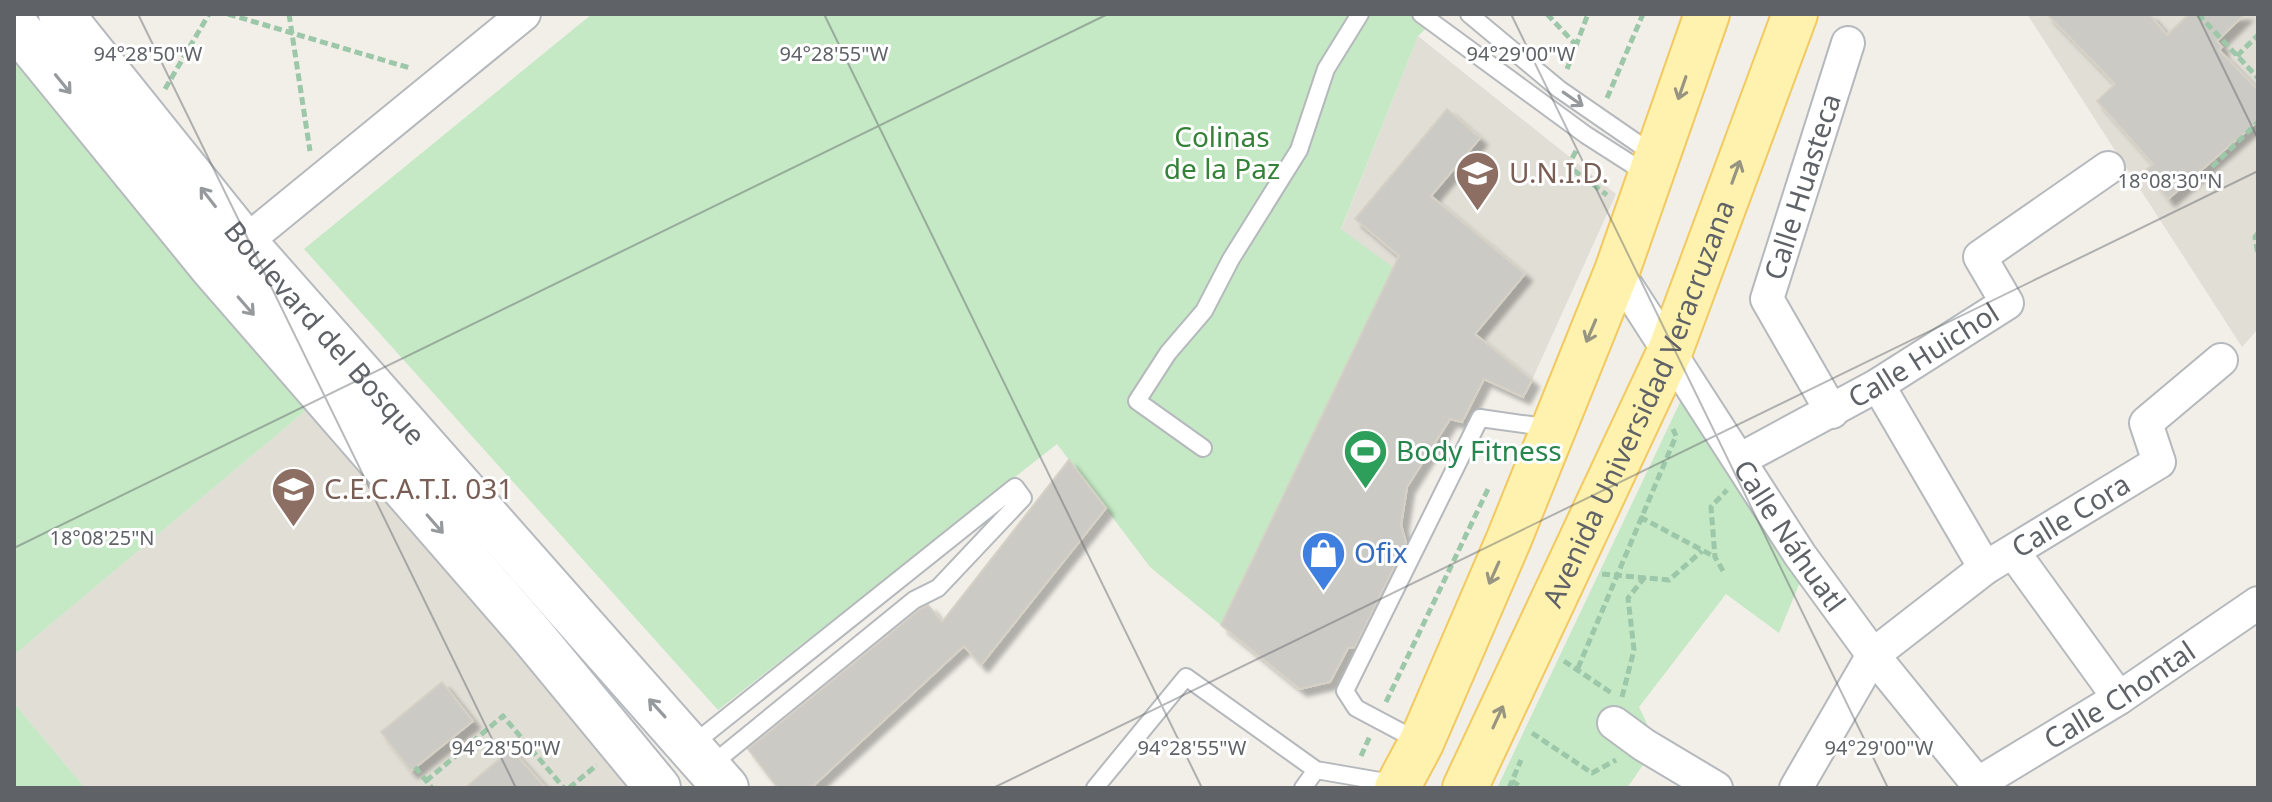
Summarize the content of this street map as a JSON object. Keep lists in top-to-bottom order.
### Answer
{
  "streets": {
    "main road": ["Boulevard del Bosque", "Avenida Universidad Veracruzana"],
    "street": [
      "Calle Huasteca",
      "Calle Huichol",
      "Calle Cora",
      "Calle Náhuatl",
      "Calle Chontal"
    ]
  },
  "crossings": [
    ["Calle Huasteca", "Calle Huichol"],
    ["Calle Huichol", "Calle Náhuatl"],
    ["Avenida Universidad Veracruzana", "Calle Náhuatl"],
    ["Calle Cora", "Calle Náhuatl"],
    ["Calle Náhuatl", "Calle Chontal"]
  ],
  "parks": ["Colinas de la Paz"],
  "places": {
    "school or university": ["U.N.I.D.", "C.E.C.A.T.I. 031"],
    "sports": ["Body Fitness"],
    "shop": ["Ofix"]
  },
  "coordinates": [
    "94°28'50\"W",
    "94°28'55\"W",
    "94°29'00\"W",
    "18°08'30\"N",
    "18°08'25\"N"
  ]
}
